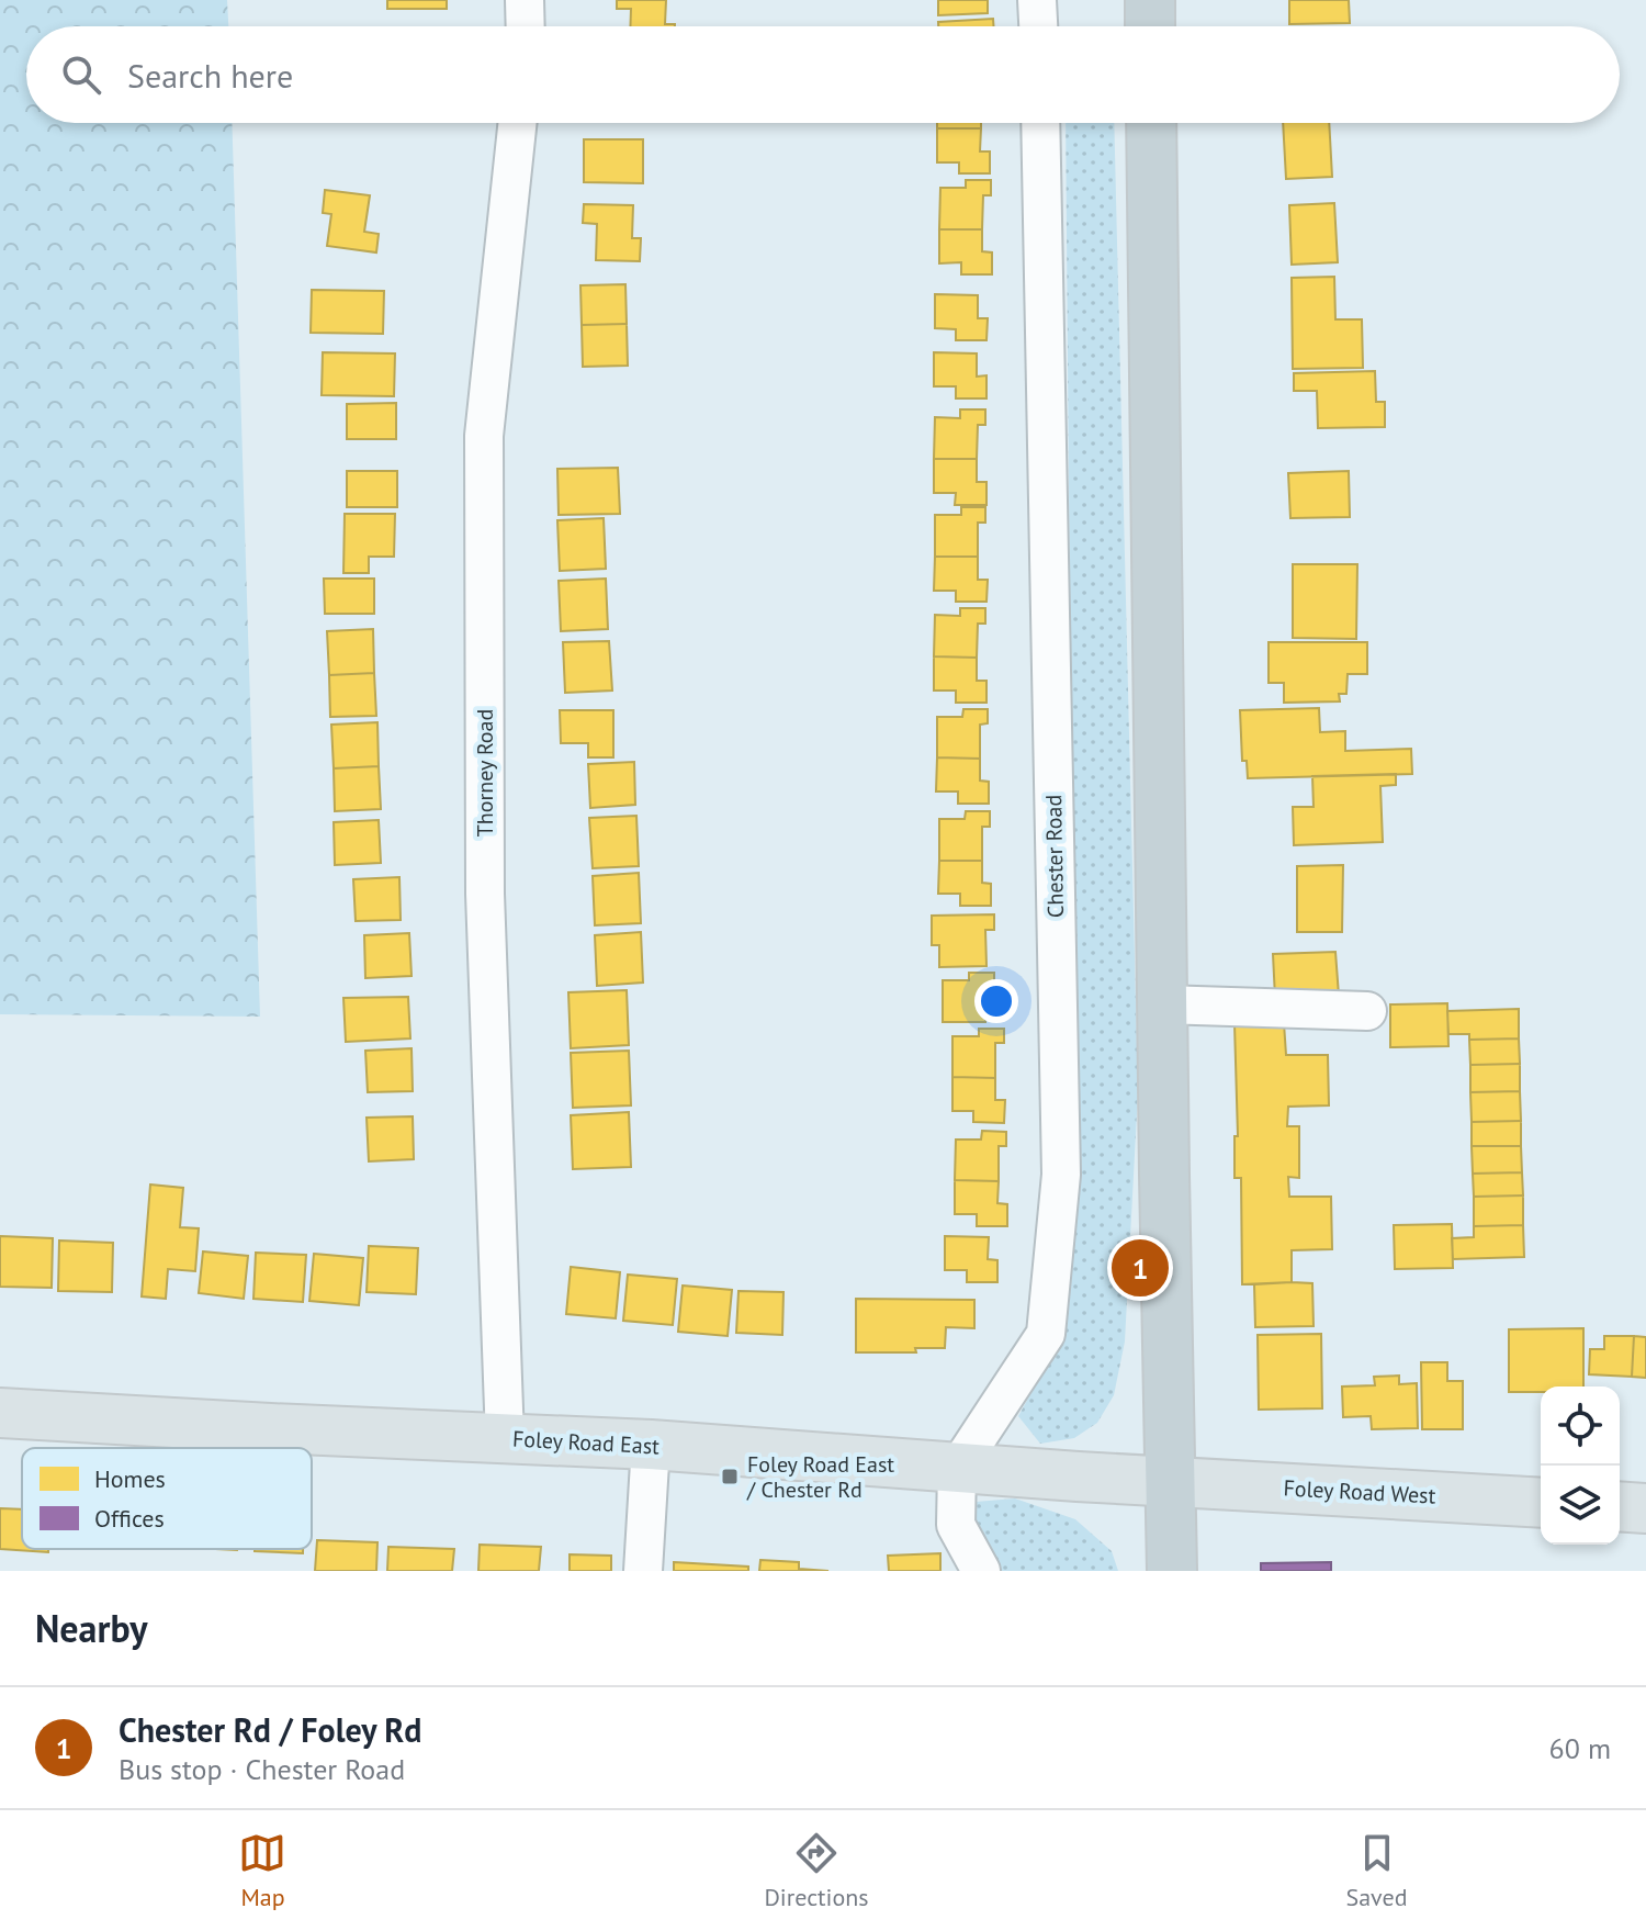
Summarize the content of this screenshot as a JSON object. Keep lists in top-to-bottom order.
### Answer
{
  "streets": {
    "main road": ["Foley Road East", "Foley Road West"],
    "street": ["Thorney Road", "Chester Road"]
  },
  "crossings": [
    ["Thorney Road", "Foley Road East"],
    ["Chester Road", "Foley Road East"],
    ["Foley Road East", "Foley Road West"]
  ],
  "places": {
    "transit": ["Foley Road East / Chester Rd"]
  },
  "legend": ["Homes", "Offices"],
  "page": {
    "search": "Search here",
    "pins": "1",
    "heading": "Nearby",
    "list": [
      {
        "mark": "1",
        "name": "Chester Rd / Foley Rd",
        "note": "Bus stop · Chester Road",
        "value": "60 m"
      }
    ],
    "nav": ["Map", "Directions", "Saved"]
  }
}
